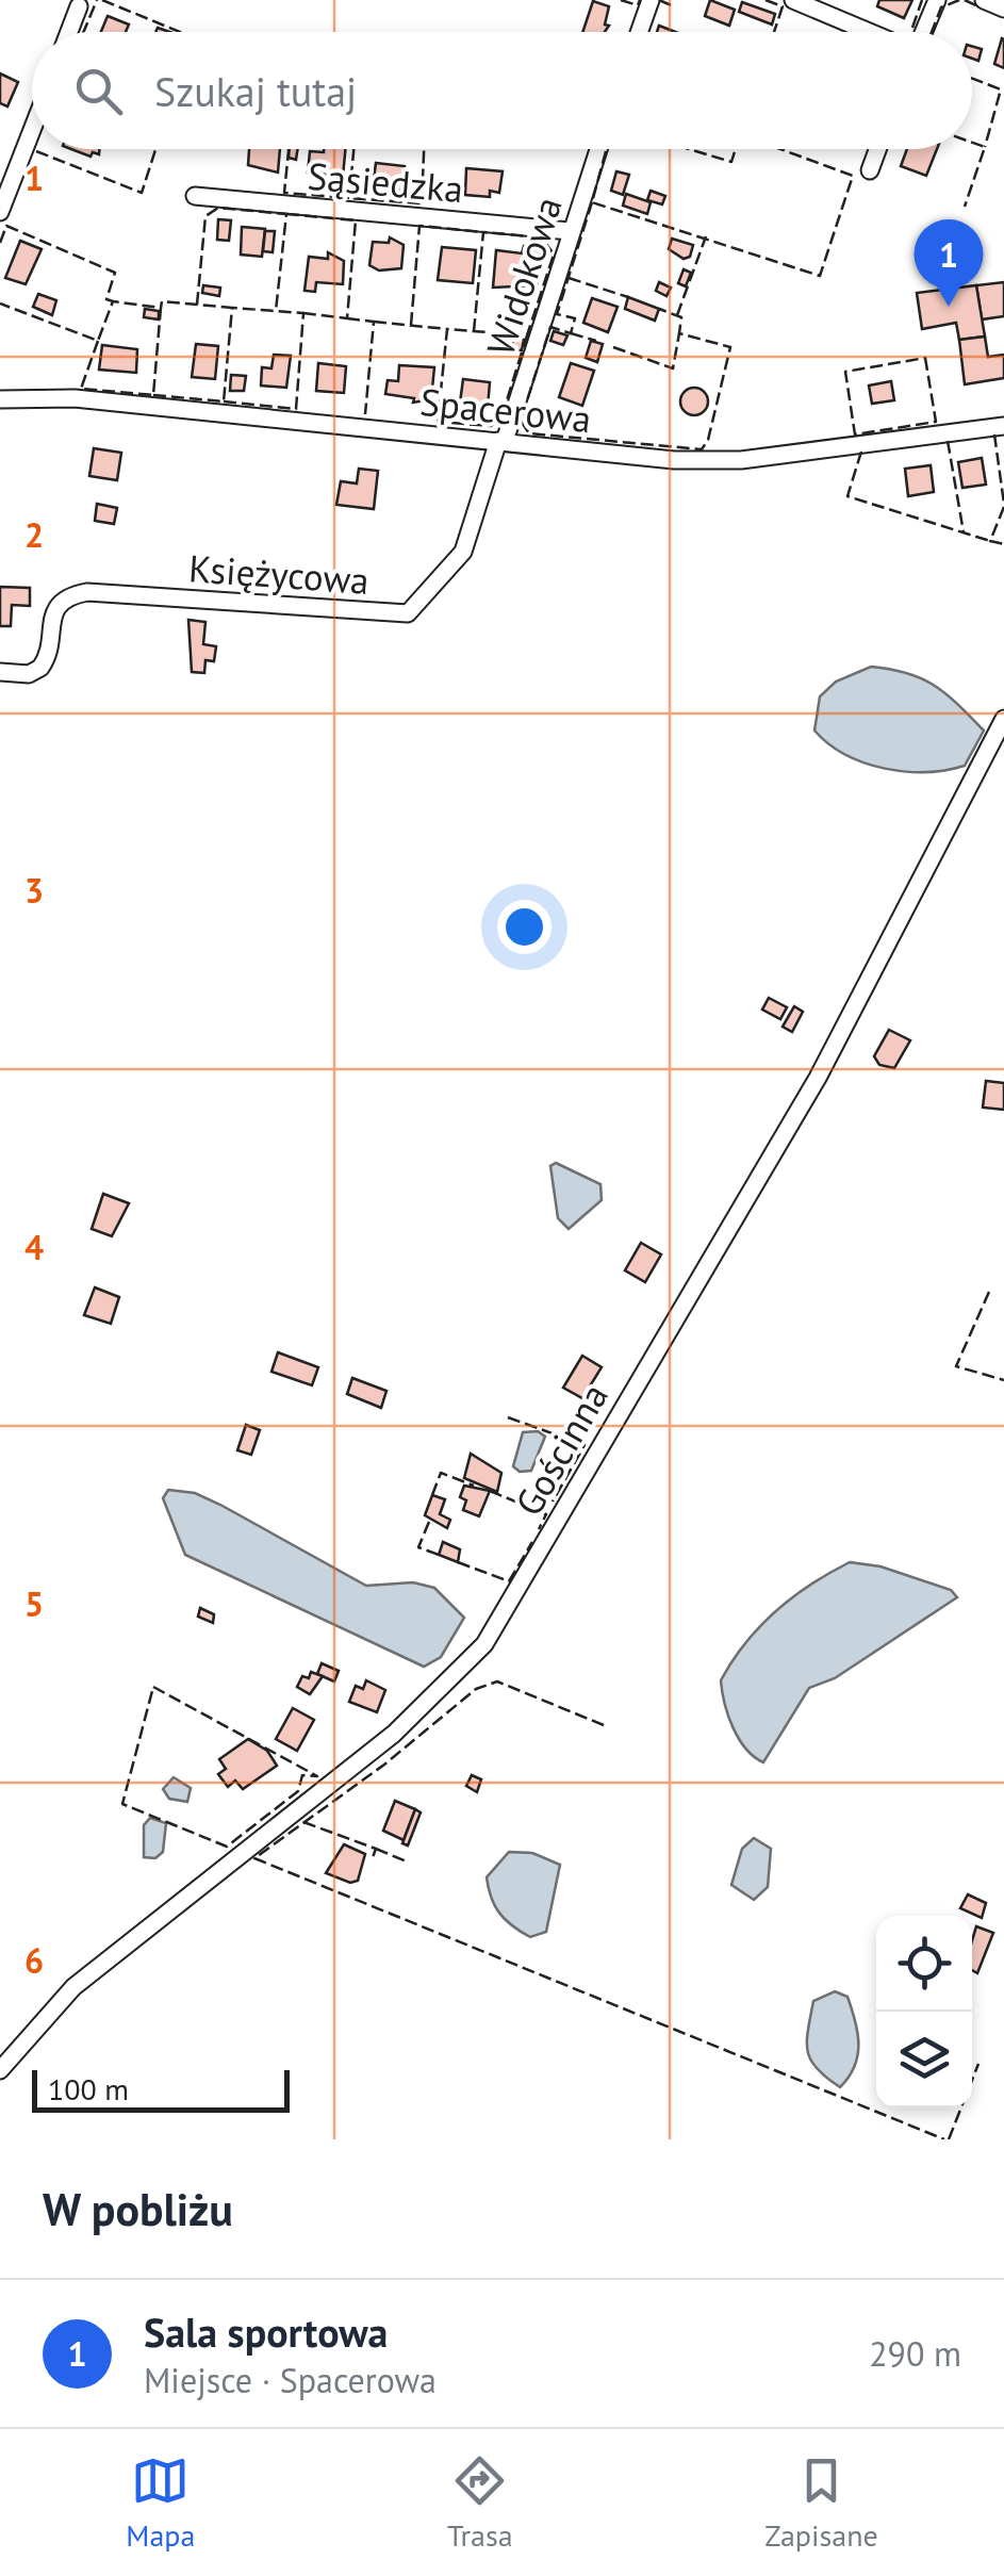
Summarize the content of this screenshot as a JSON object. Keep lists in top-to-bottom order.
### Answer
{
  "streets": {
    "street": [
      "Sąsiedzka",
      "Widokowa",
      "Spacerowa",
      "Księżycowa",
      "Gościnna"
    ]
  },
  "crossings": [
    ["Sąsiedzka", "Widokowa"],
    ["Widokowa", "Spacerowa"],
    ["Widokowa", "Księżycowa"],
    ["Spacerowa", "Księżycowa"]
  ],
  "scale_bar": "100 m",
  "page": {
    "search": "Szukaj tutaj",
    "pins": "1",
    "scale": "100 m",
    "heading": "W pobliżu",
    "list": [
      {
        "mark": "1",
        "name": "Sala sportowa",
        "note": "Miejsce · Spacerowa",
        "value": "290 m"
      }
    ],
    "nav": ["Mapa", "Trasa", "Zapisane"]
  },
  "grid": {
    "rows": [
      "1",
      "2",
      "3",
      "4",
      "5",
      "6"
    ]
  }
}
